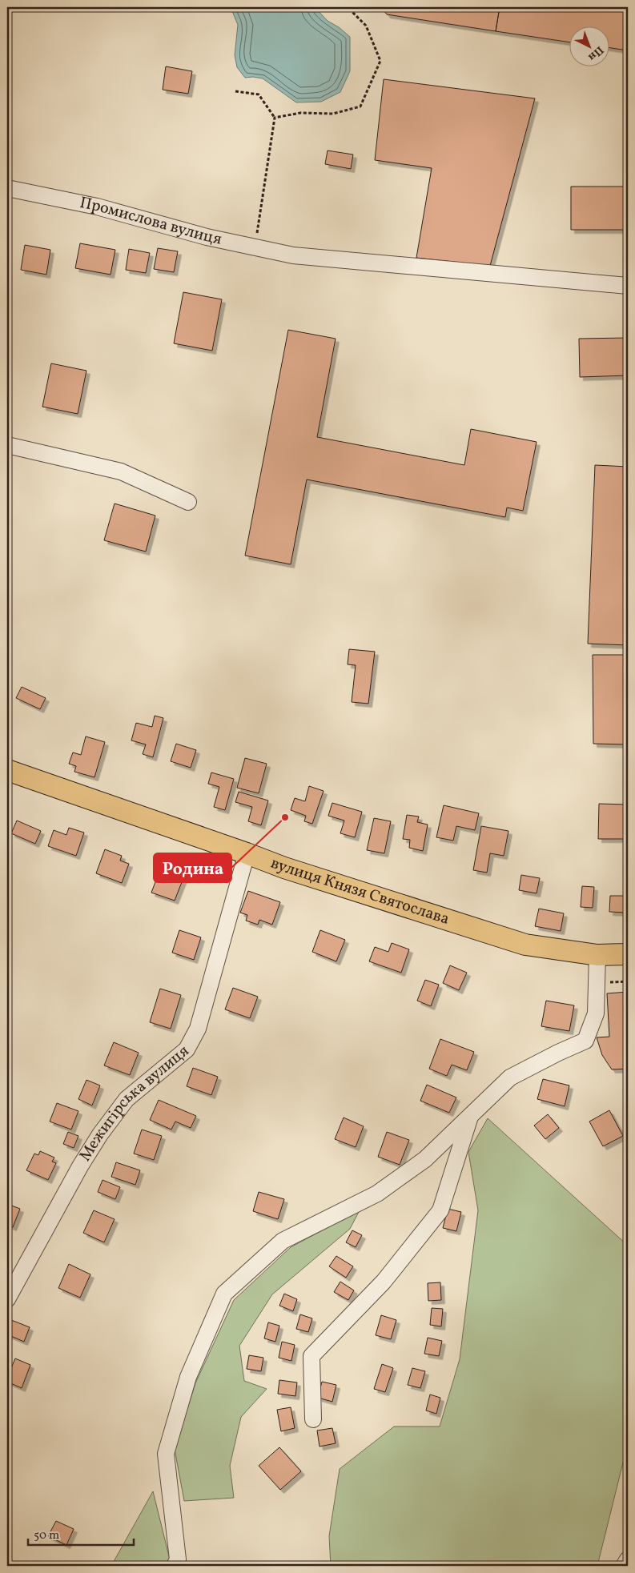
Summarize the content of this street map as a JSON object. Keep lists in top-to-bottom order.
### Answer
{
  "streets": {
    "main road": ["вулиця Князя Святослава"],
    "street": ["Промислова вулиця", "Межигірська вулиця"]
  },
  "crossings": [
    ["вулиця Князя Святослава", "Межигірська вулиця"]
  ],
  "places": ["Родина"],
  "scale_bar": "50 m",
  "north": "bottom right"
}
